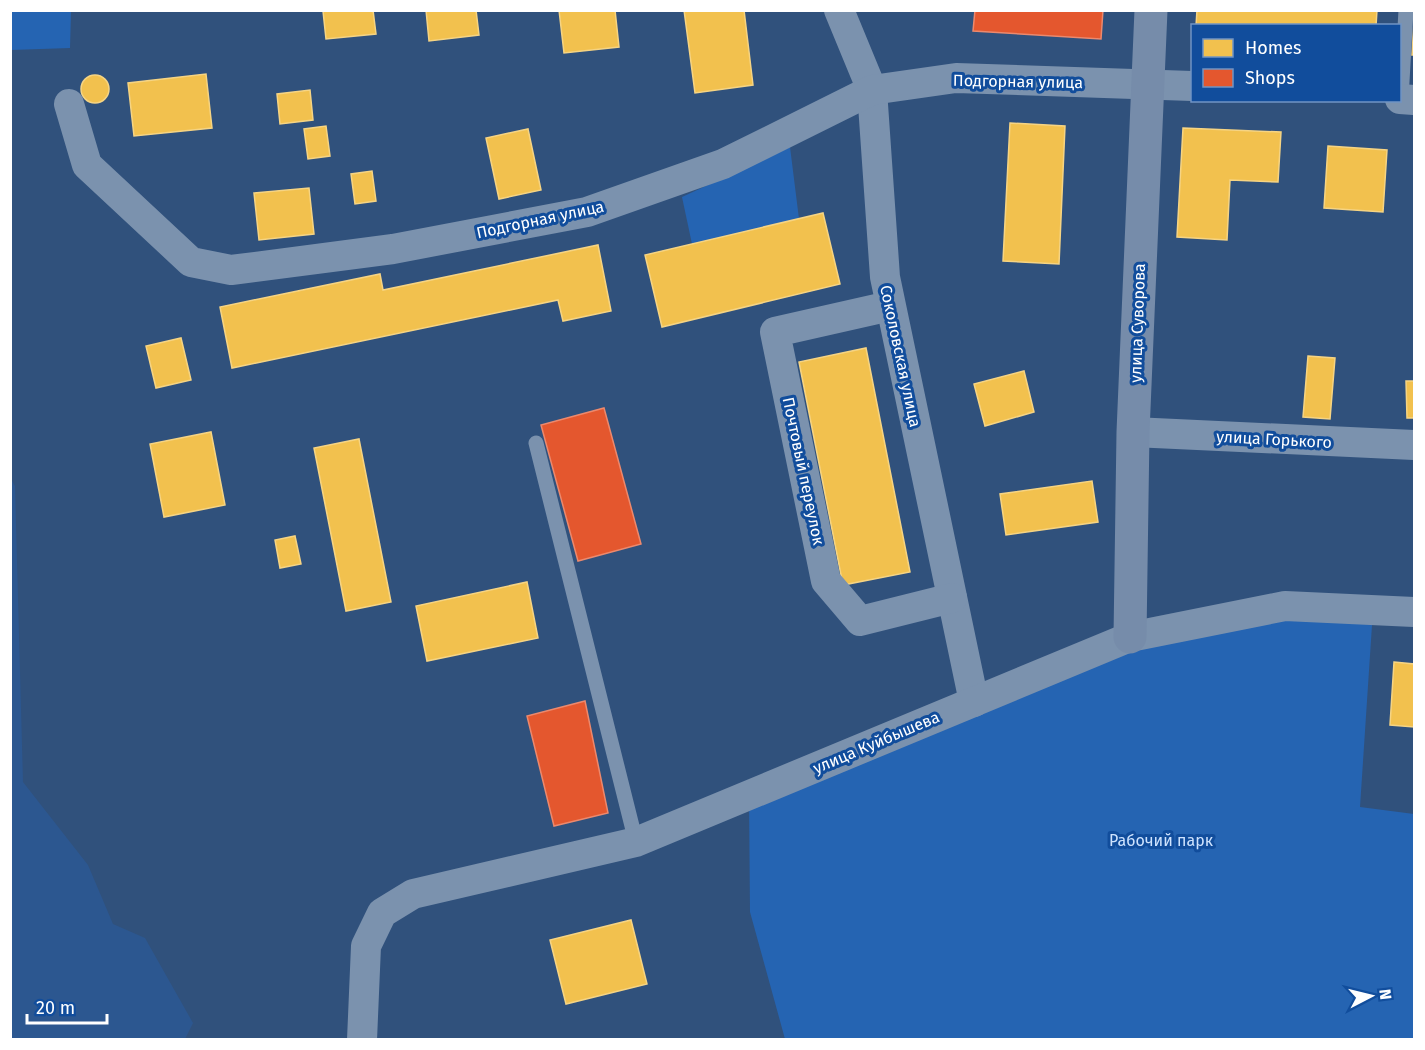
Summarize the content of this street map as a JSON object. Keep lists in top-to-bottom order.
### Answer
{
  "streets": {
    "street": [
      "Подгорная улица",
      "улица Суворова",
      "Соколовская улица",
      "улица Горького",
      "Почтовый переулок",
      "улица Куйбышева"
    ]
  },
  "crossings": [
    ["Подгорная улица", "улица Суворова"],
    ["Подгорная улица", "Соколовская улица"],
    ["улица Суворова", "улица Горького"],
    ["улица Суворова", "улица Куйбышева"],
    ["Соколовская улица", "Почтовый переулок"],
    ["Соколовская улица", "улица Куйбышева"]
  ],
  "parks": ["Рабочий парк"],
  "legend": ["Homes", "Shops"],
  "scale_bar": "20 m",
  "north": "right"
}
